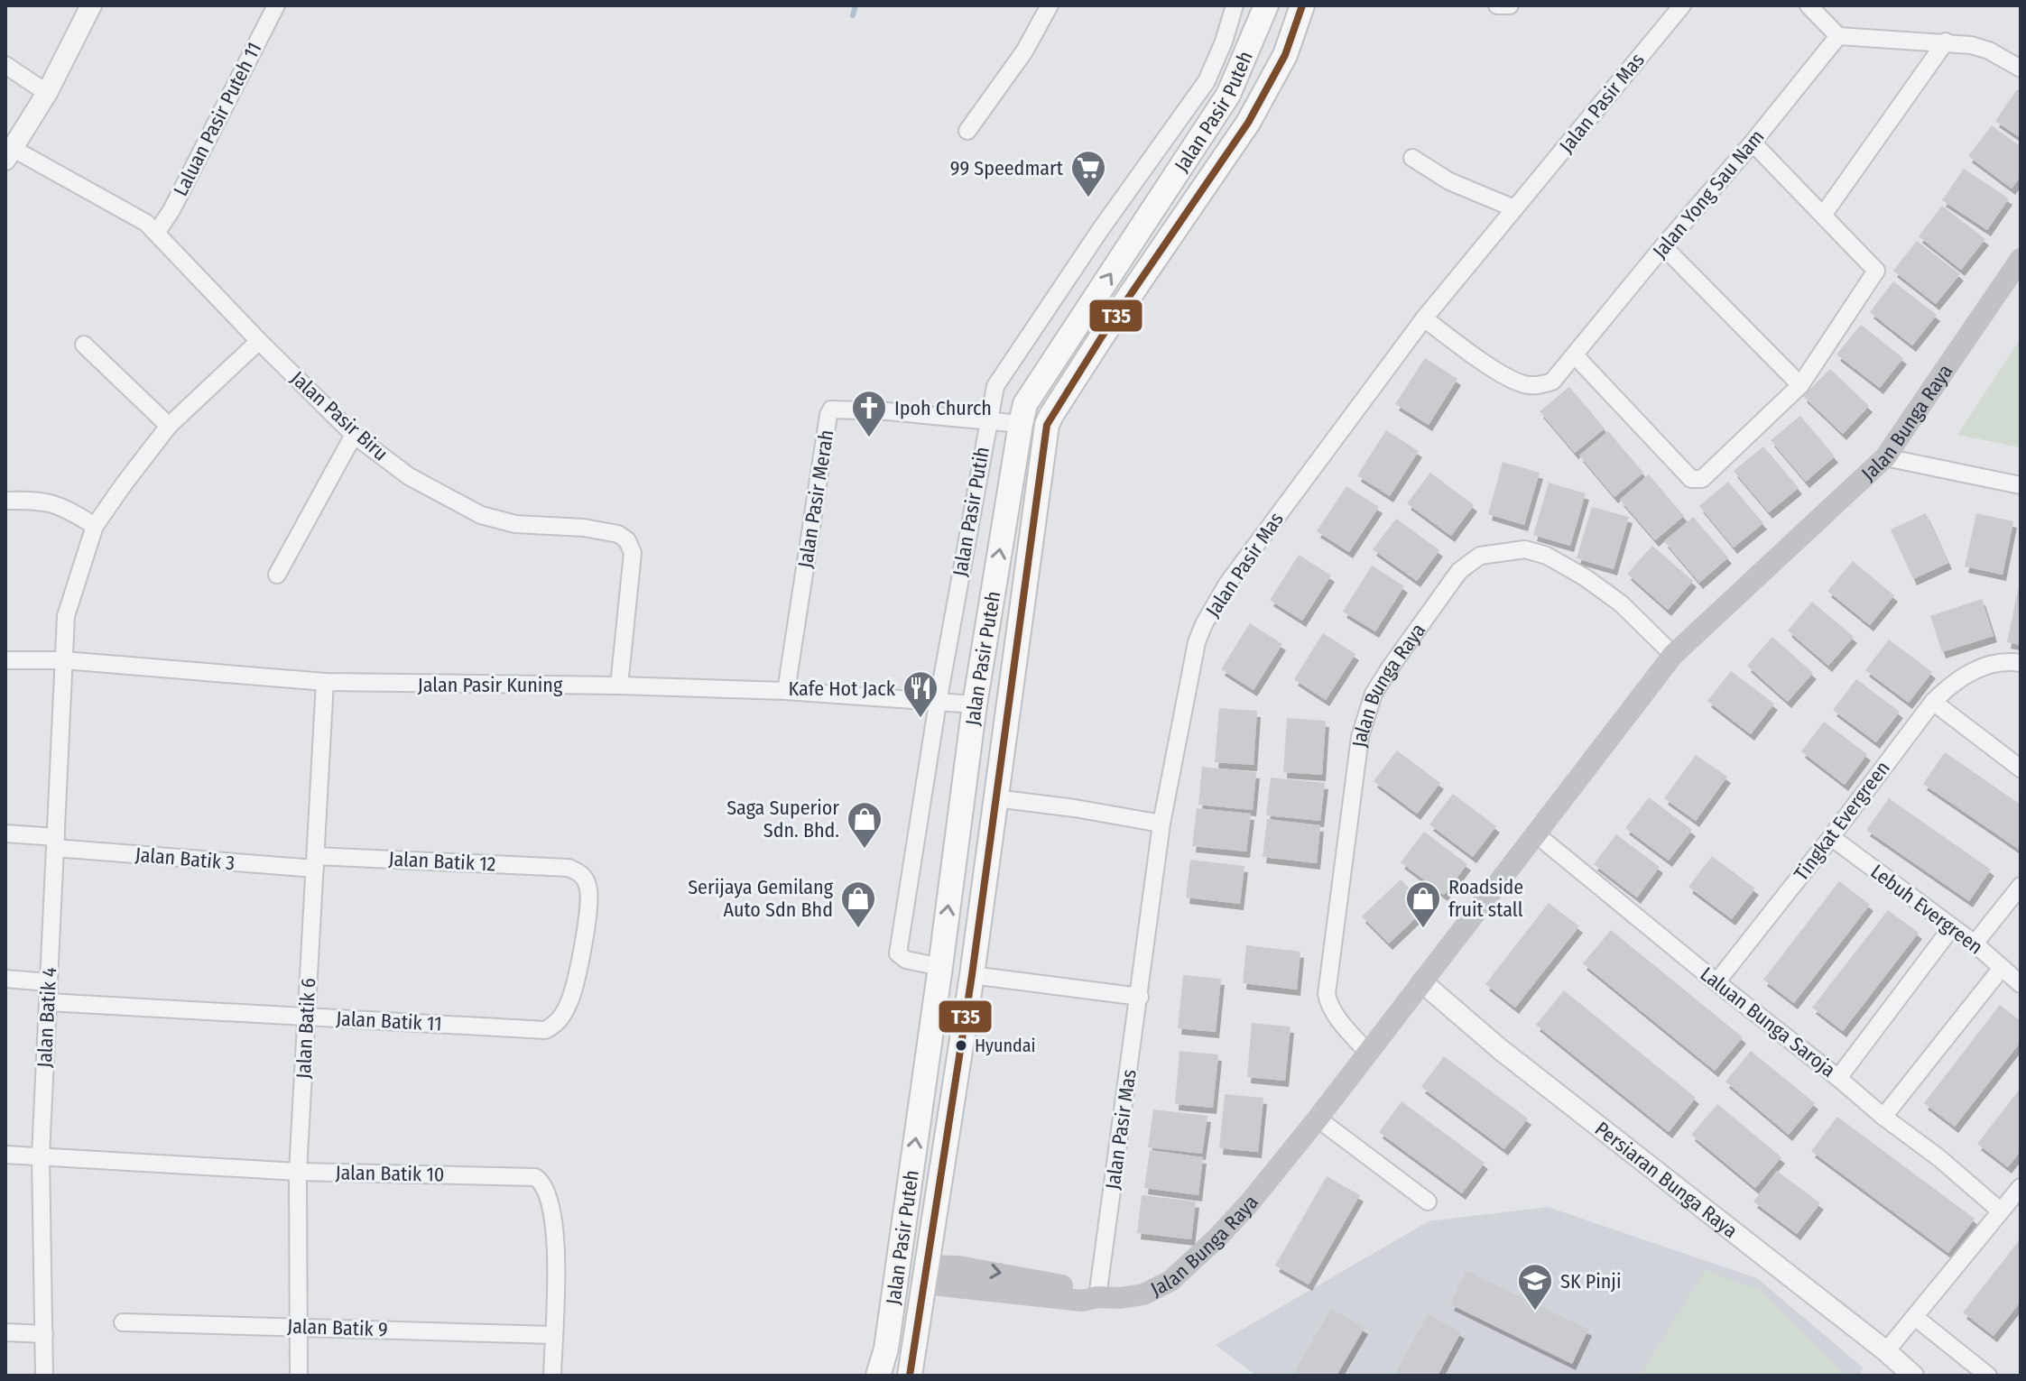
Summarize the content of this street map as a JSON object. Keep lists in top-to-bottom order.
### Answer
{
  "streets": {
    "main road": ["Jalan Pasir Puteh", "Jalan Bunga Raya"],
    "street": [
      "Jalan Pasir Mas",
      "Laluan Pasir Puteh 11",
      "Jalan Yong Sau Nam",
      "Jalan Pasir Biru",
      "Jalan Pasir Merah",
      "Jalan Pasir Putih",
      "Jalan Pasir Kuning",
      "Tingkat Evergreen",
      "Jalan Batik 3",
      "Jalan Batik 12",
      "Lebuh Evergreen",
      "Jalan Batik 4",
      "Jalan Batik 11",
      "Laluan Bunga Saroja",
      "Jalan Batik 6",
      "Jalan Batik 10",
      "Persiaran Bunga Raya",
      "Jalan Batik 9"
    ]
  },
  "crossings": [
    ["Jalan Pasir Mas", "Jalan Yong Sau Nam"],
    ["Jalan Pasir Mas", "Jalan Bunga Raya"],
    ["Jalan Pasir Puteh", "Jalan Bunga Raya"],
    ["Jalan Pasir Puteh", "Jalan Pasir Merah"],
    ["Jalan Pasir Puteh", "Jalan Pasir Putih"],
    ["Jalan Pasir Puteh", "Jalan Pasir Kuning"],
    ["Laluan Pasir Puteh 11", "Jalan Pasir Biru"],
    ["Jalan Pasir Biru", "Jalan Pasir Kuning"],
    ["Jalan Pasir Biru", "Jalan Batik 4"],
    ["Jalan Bunga Raya", "Laluan Bunga Saroja"],
    ["Jalan Bunga Raya", "Persiaran Bunga Raya"],
    ["Jalan Pasir Merah", "Jalan Pasir Putih"],
    ["Jalan Pasir Merah", "Jalan Pasir Kuning"],
    ["Jalan Pasir Putih", "Jalan Pasir Kuning"],
    ["Jalan Pasir Kuning", "Jalan Batik 4"],
    ["Jalan Pasir Kuning", "Jalan Batik 6"],
    ["Tingkat Evergreen", "Lebuh Evergreen"],
    ["Tingkat Evergreen", "Laluan Bunga Saroja"],
    ["Jalan Batik 3", "Jalan Batik 12"],
    ["Jalan Batik 3", "Jalan Batik 4"],
    ["Jalan Batik 3", "Jalan Batik 6"],
    ["Jalan Batik 12", "Jalan Batik 11"],
    ["Jalan Batik 12", "Jalan Batik 6"],
    ["Jalan Batik 4", "Jalan Batik 11"],
    ["Jalan Batik 4", "Jalan Batik 10"],
    ["Jalan Batik 11", "Jalan Batik 6"],
    ["Jalan Batik 6", "Jalan Batik 10"],
    ["Jalan Batik 6", "Jalan Batik 9"],
    ["Jalan Batik 10", "Jalan Batik 9"]
  ],
  "places": {
    "supermarket": ["99 Speedmart"],
    "church": ["Ipoh Church"],
    "restaurant": ["Kafe Hot Jack"],
    "shop": ["Saga Superior Sdn. Bhd.", "Serijaya Gemilang Auto Sdn Bhd", "Roadside fruit stall"],
    "other": ["Hyundai"],
    "school or university": ["SK Pinji"]
  },
  "lines": ["transit line T35"]
}
